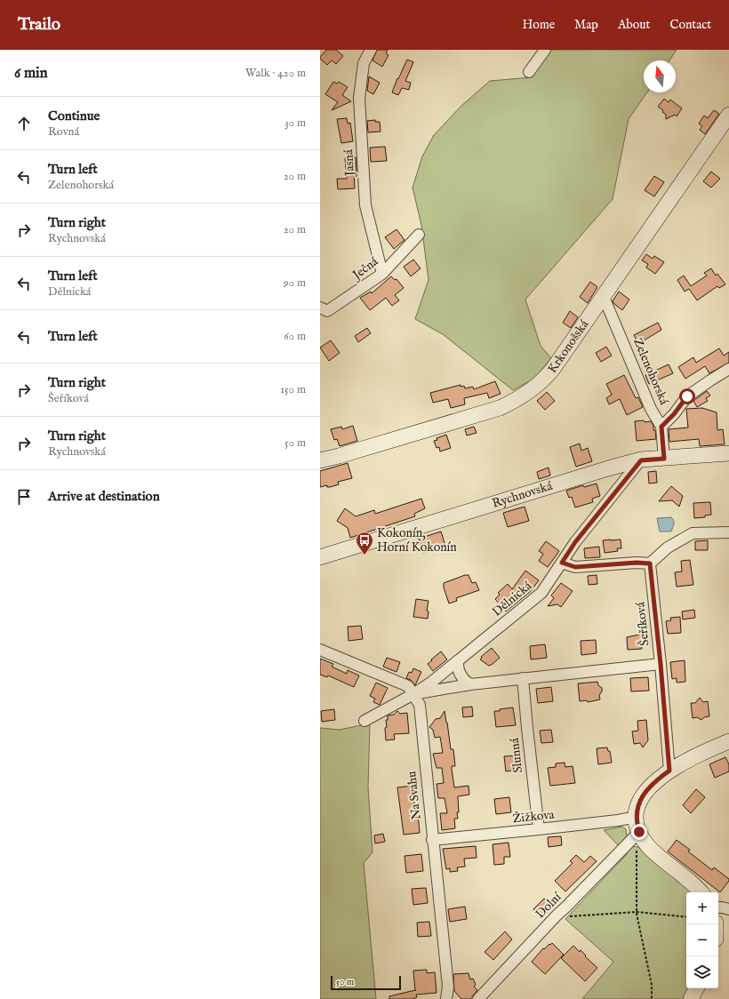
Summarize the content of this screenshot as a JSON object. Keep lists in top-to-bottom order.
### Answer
{
  "streets": {
    "street": [
      "Jasná",
      "Ječná",
      "Krkonošská",
      "Zelenohorská",
      "Rychnovská",
      "Dělnická",
      "Šeříková",
      "Slunná",
      "Na Svahu",
      "Žižkova",
      "Dolní"
    ]
  },
  "crossings": [
    ["Jasná", "Ječná"],
    ["Krkonošská", "Zelenohorská"],
    ["Zelenohorská", "Rychnovská"],
    ["Rychnovská", "Dělnická"],
    ["Dělnická", "Na Svahu"],
    ["Slunná", "Žižkova"],
    ["Na Svahu", "Žižkova"]
  ],
  "places": {
    "bus stop": ["Kokonín, Horní Kokonín"]
  },
  "scale_bar": "50 m",
  "north": "top",
  "page": {
    "header": "Trailo",
    "nav": [
      "Home",
      "Map",
      "About",
      "Contact"
    ],
    "heading": ["6 min", "Walk · 420 m"],
    "list": [
      ["Continue", "Rovná", "30 m"],
      ["Turn left", "Zelenohorská", "20 m"],
      ["Turn right", "Rychnovská", "20 m"],
      ["Turn left", "Dělnická", "90 m"],
      ["Turn left", "60 m"],
      ["Turn right", "Šeříková", "150 m"],
      ["Turn right", "Rychnovská", "50 m"],
      "Arrive at destination"
    ],
    "map_buttons": ["+", "−"],
    "scale": "50 m"
  }
}
